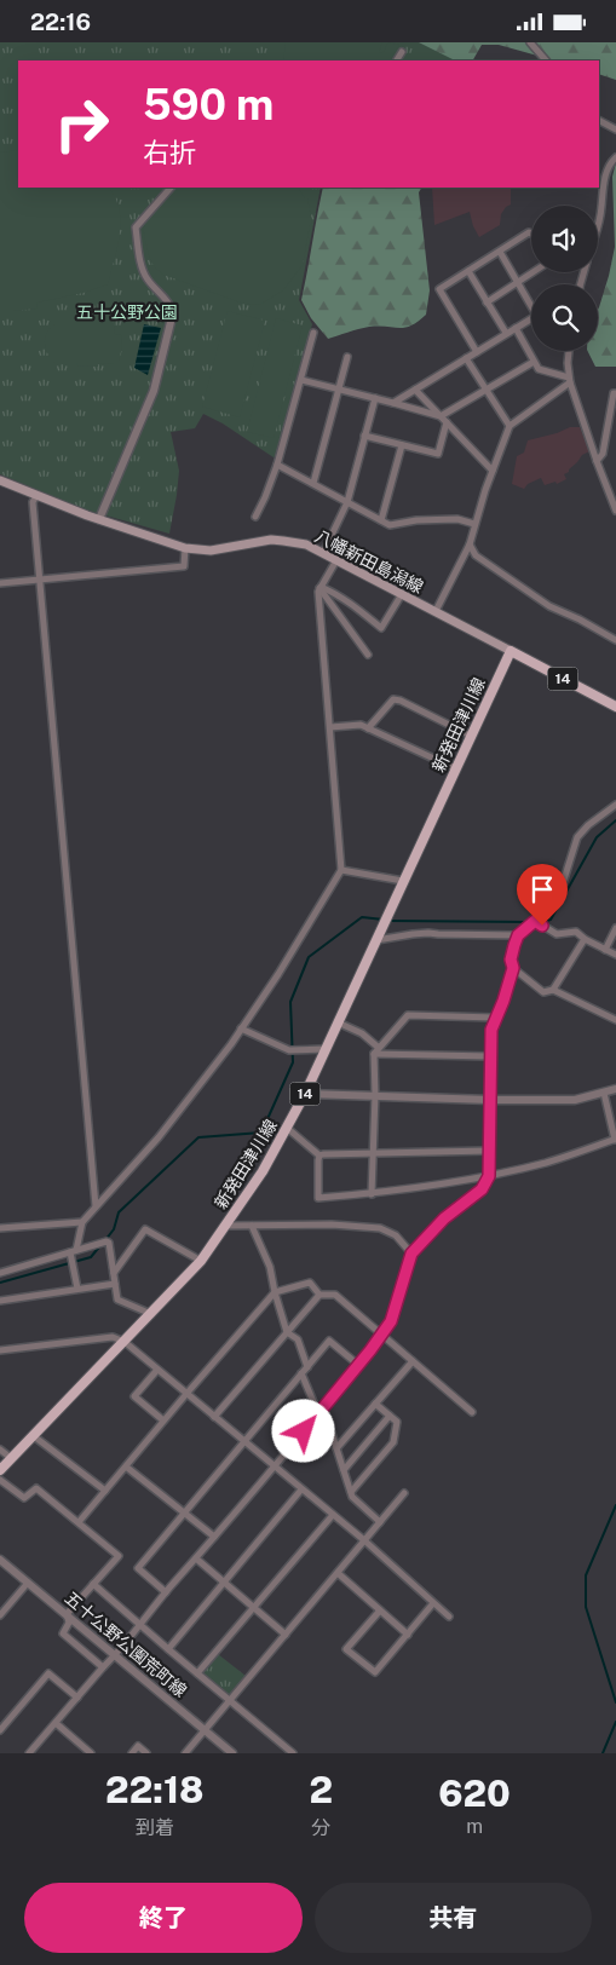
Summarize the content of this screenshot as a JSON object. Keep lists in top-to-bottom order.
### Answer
{
  "streets": {
    "main road": ["八幡新田島潟線", "14", "新発田津川線"],
    "street": ["五十公野公園荒町線"]
  },
  "crossings": [
    ["八幡新田島潟線", "14"],
    ["八幡新田島潟線", "新発田津川線"],
    ["14", "新発田津川線"]
  ],
  "parks": ["五十公野公園"],
  "page": {
    "status": "22:16",
    "turn": ["590 m", "右折"],
    "eta": [
      "22:18",
      "到着",
      "2",
      "分",
      "620",
      "m"
    ],
    "buttons": ["終了", "共有"]
  }
}
